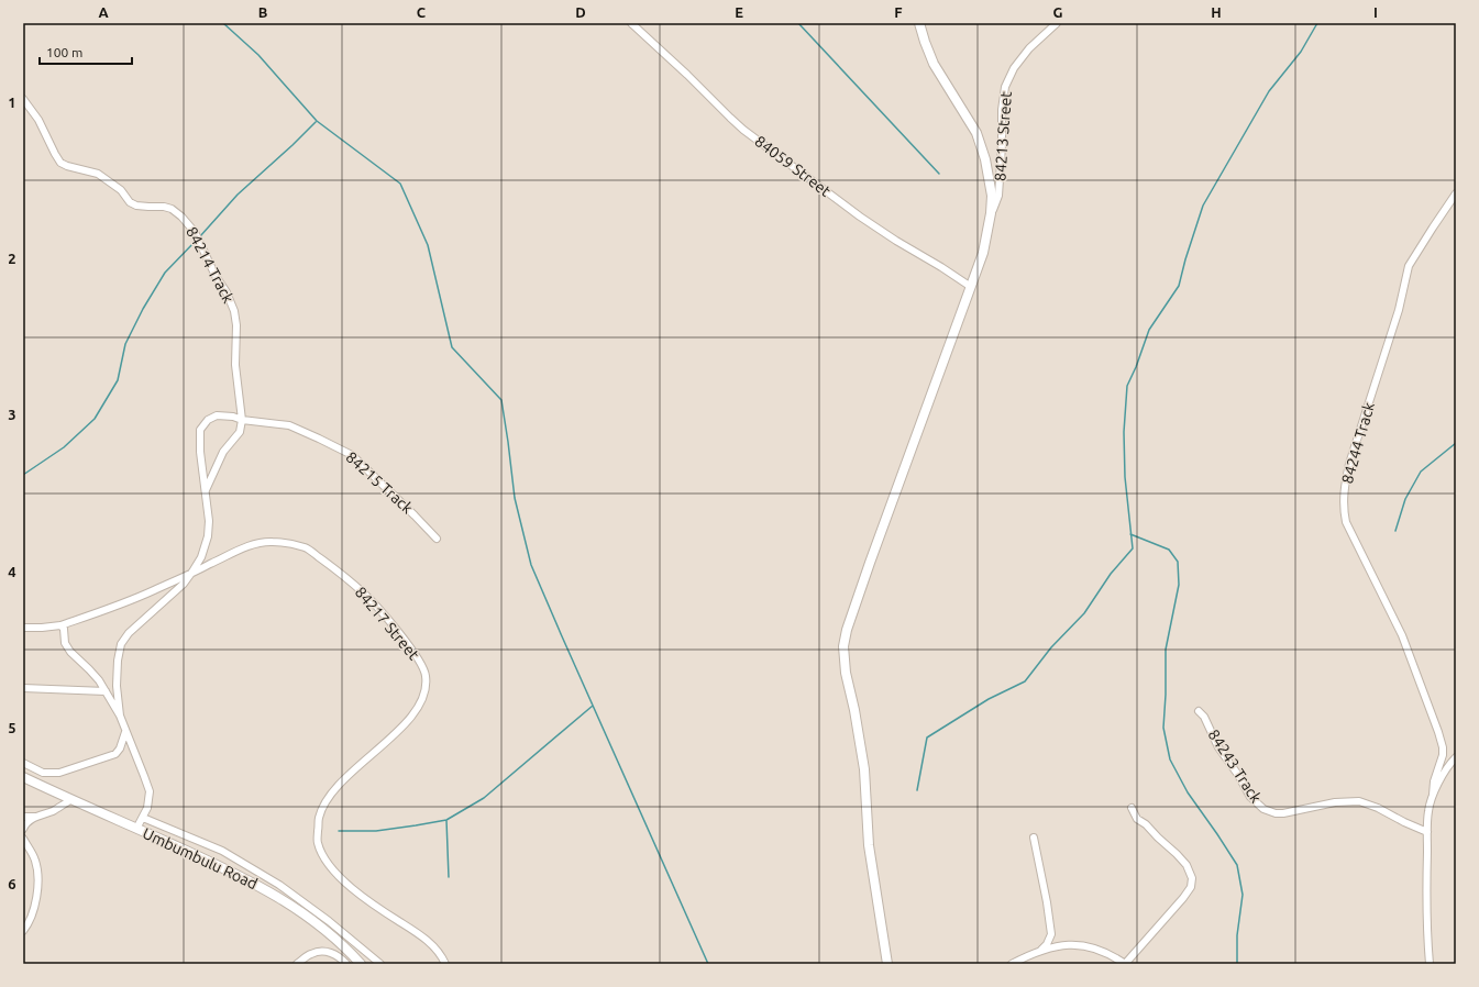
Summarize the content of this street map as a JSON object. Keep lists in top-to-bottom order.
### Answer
{
  "streets": {
    "street": [
      "84213 Street",
      "84059 Street",
      "84214 Track",
      "84244 Track",
      "84215 Track",
      "84217 Street",
      "84243 Track",
      "Umbumbulu Road"
    ]
  },
  "crossings": [
    ["84214 Track", "84215 Track"]
  ],
  "scale_bar": "100 m",
  "grid": {
    "columns": [
      "A",
      "B",
      "C",
      "D",
      "E",
      "F",
      "G",
      "H",
      "I"
    ],
    "rows": [
      "1",
      "2",
      "3",
      "4",
      "5",
      "6"
    ]
  }
}
